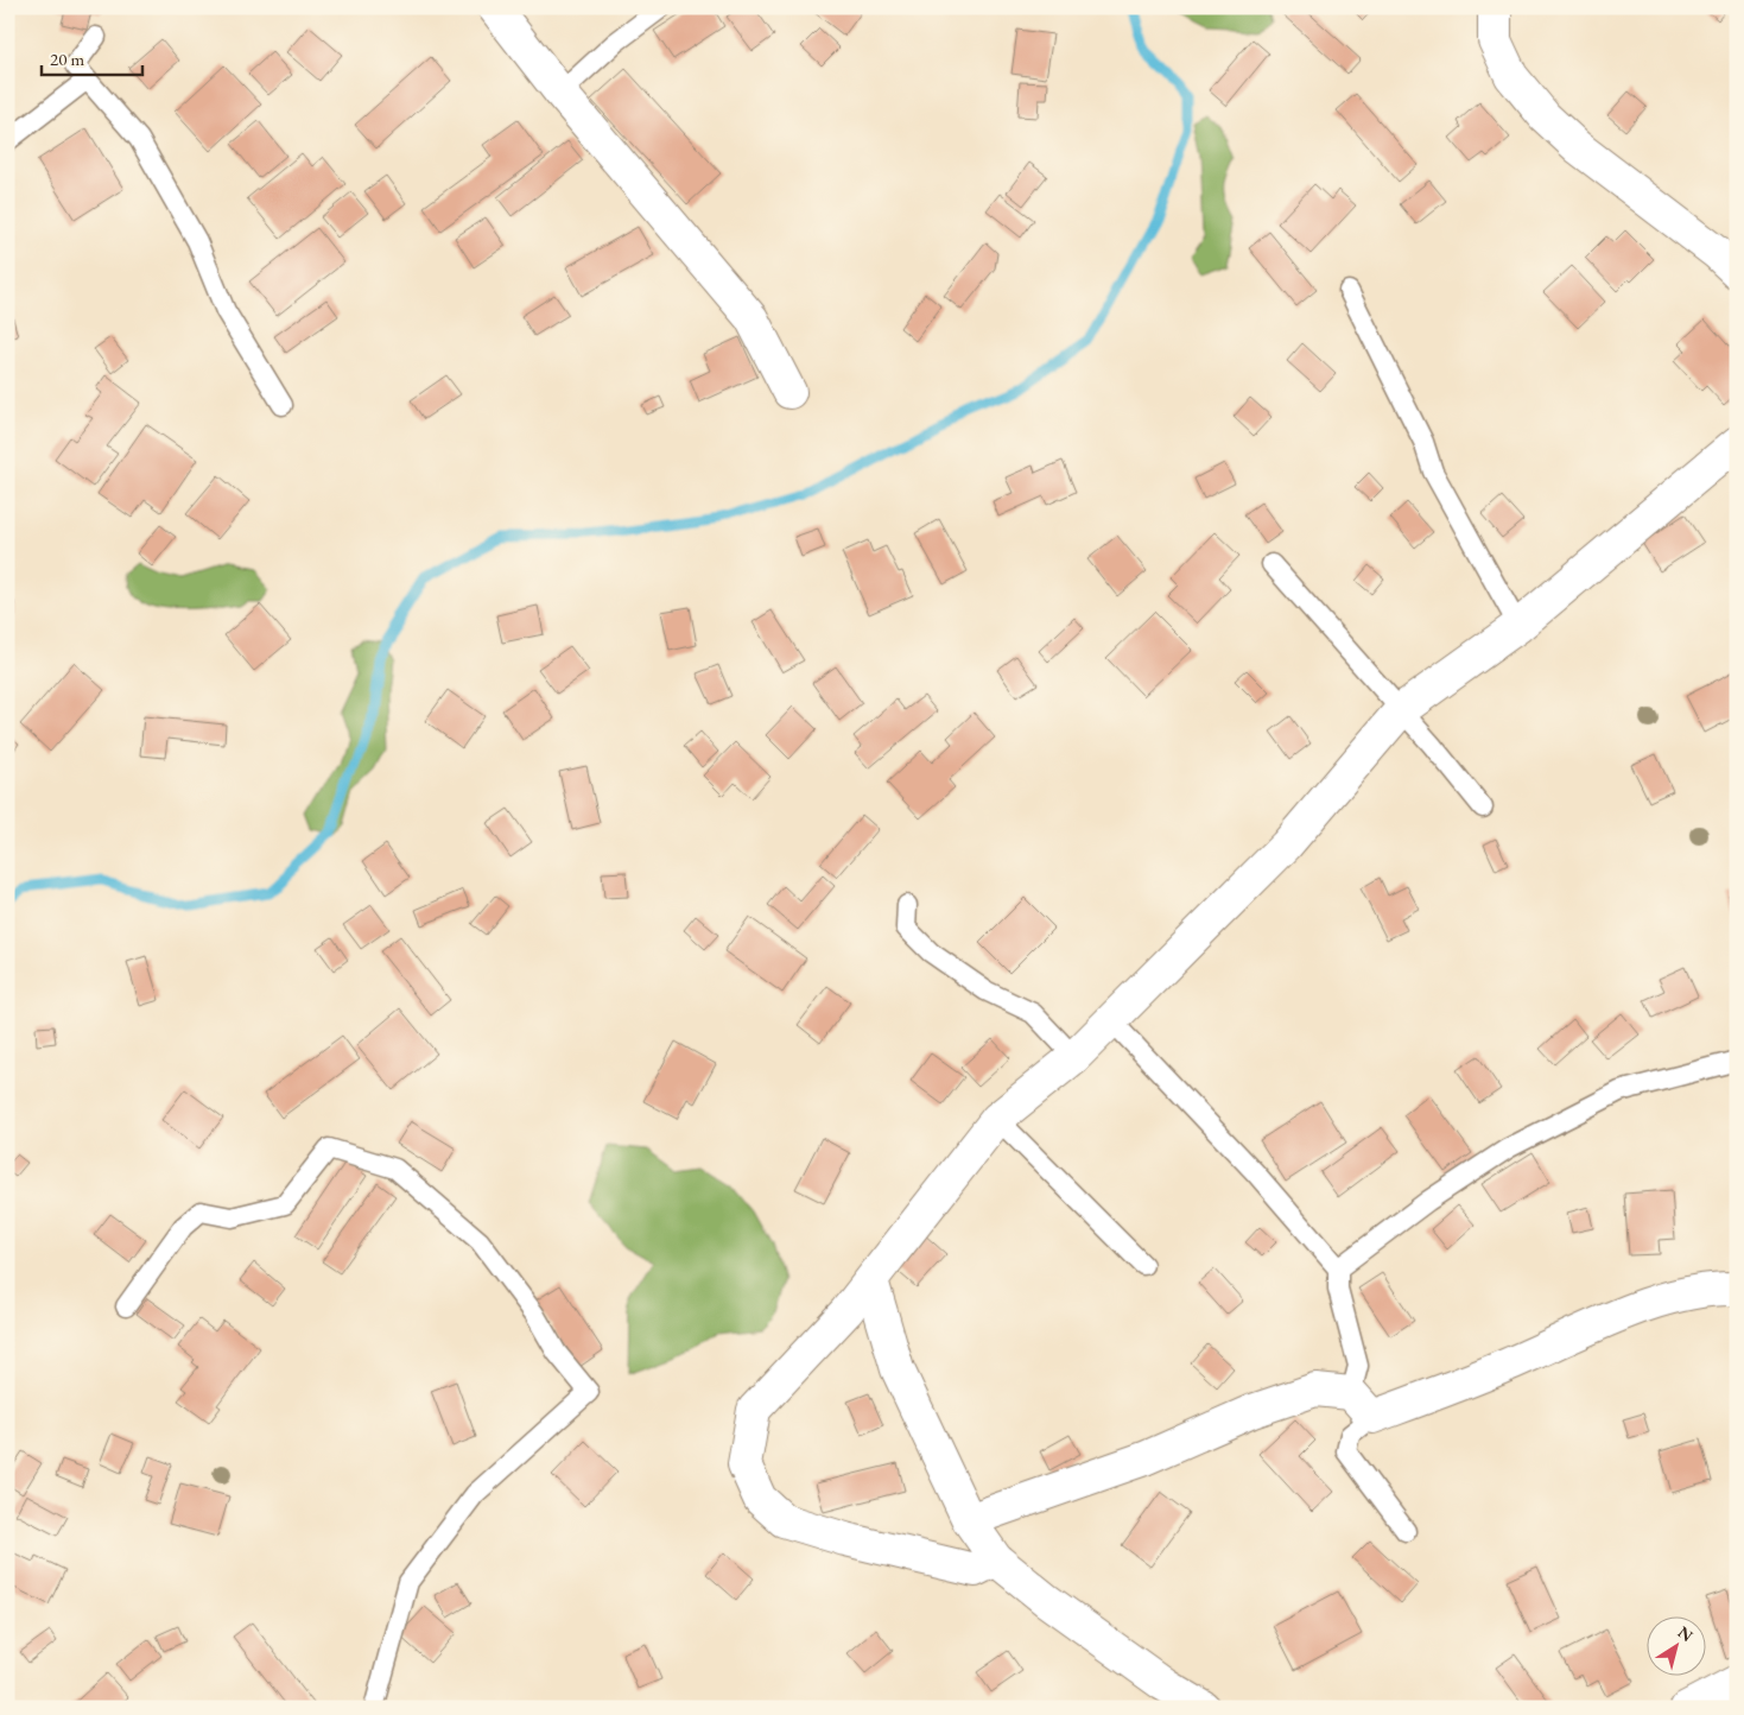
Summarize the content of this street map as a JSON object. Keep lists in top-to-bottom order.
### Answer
{
  "scale_bar": "20 m",
  "north": "top right"
}
